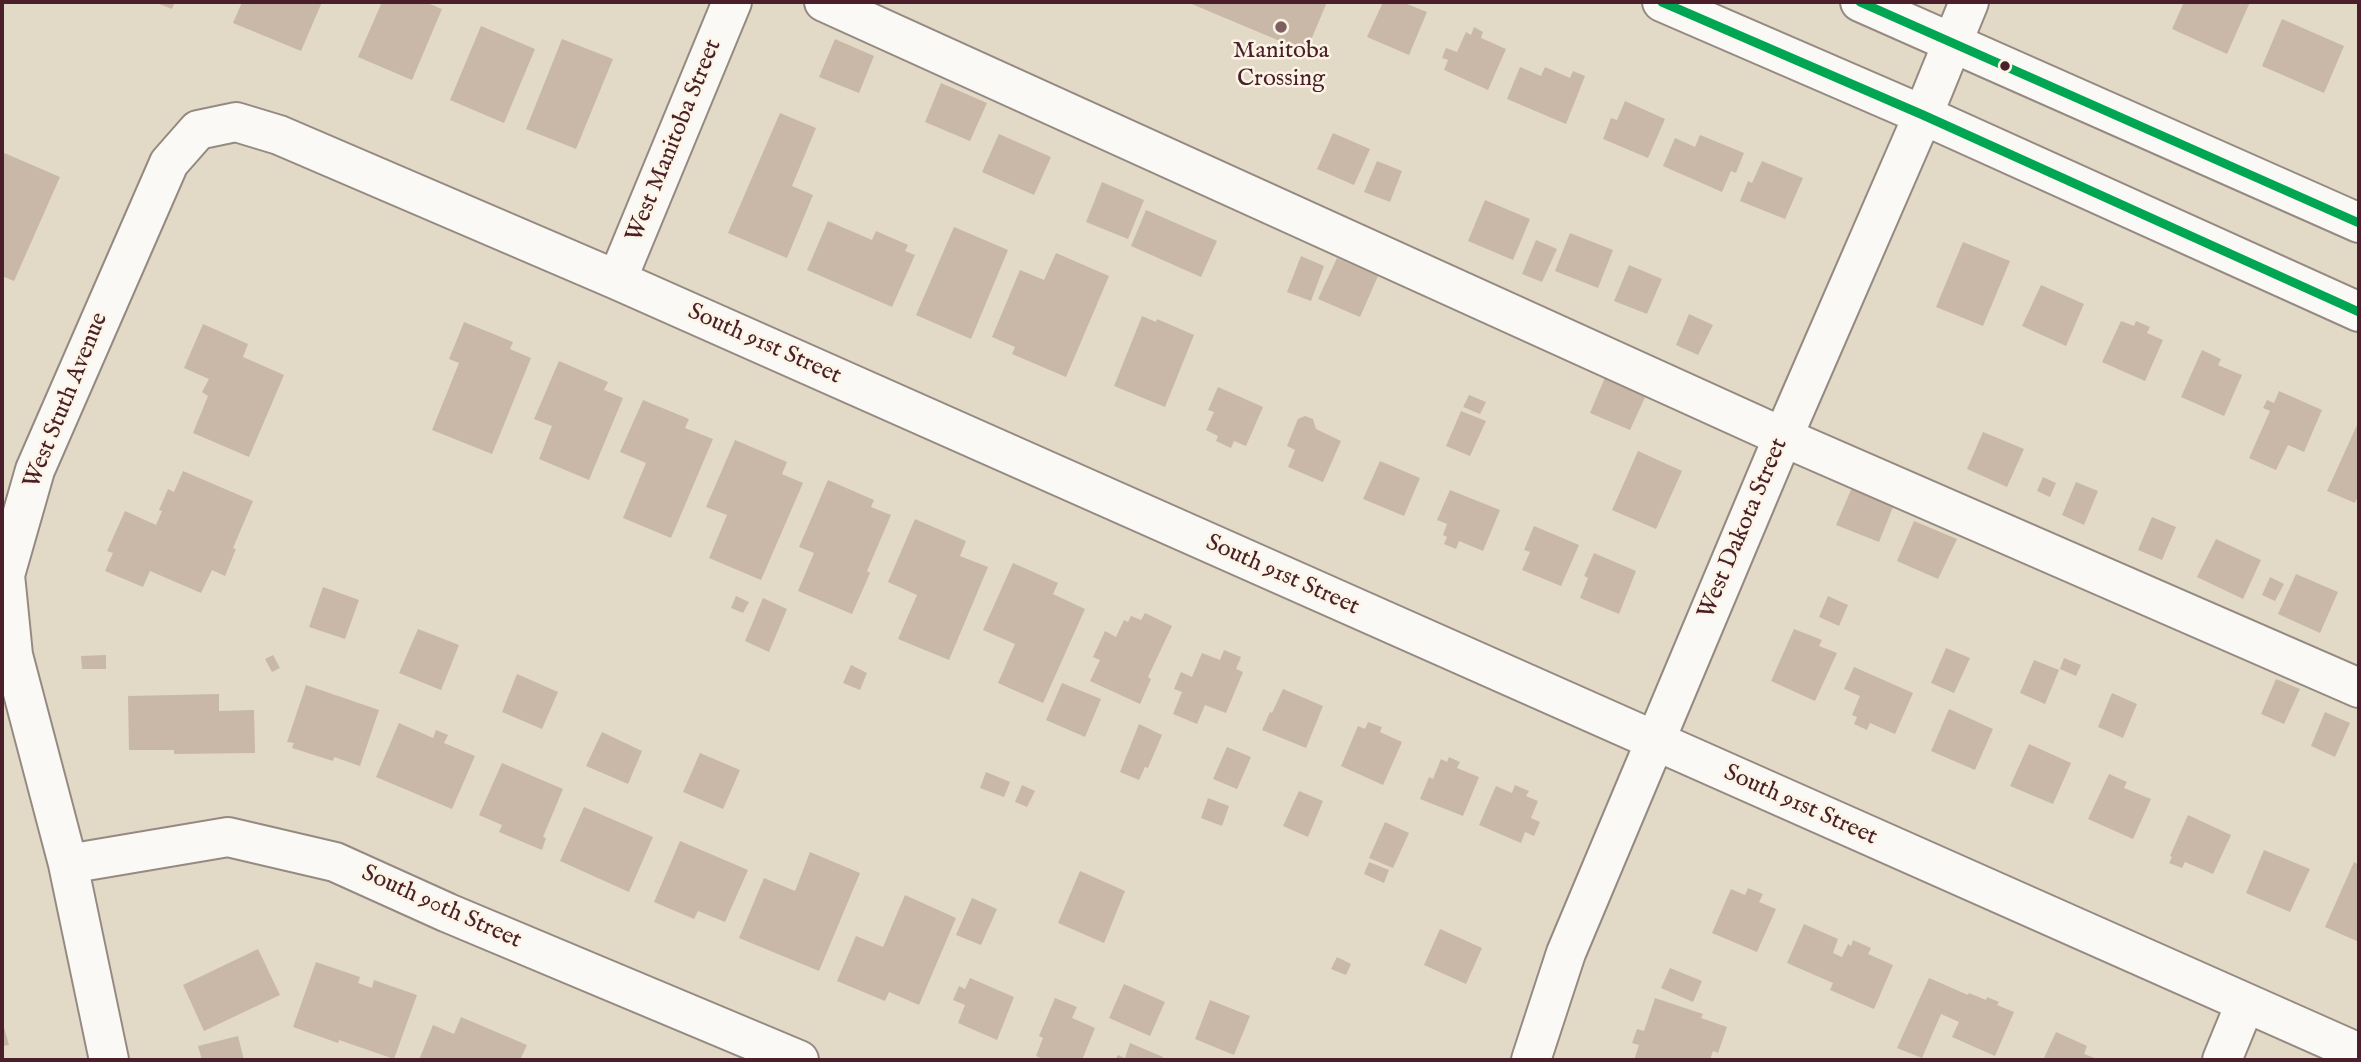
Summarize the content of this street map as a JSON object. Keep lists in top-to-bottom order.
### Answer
{
  "streets": {
    "street": [
      "West Manitoba Street",
      "South 91st Street",
      "West Stuth Avenue",
      "West Dakota Street",
      "South 90th Street"
    ]
  },
  "crossings": [
    ["West Manitoba Street", "South 91st Street"],
    ["South 91st Street", "West Stuth Avenue"],
    ["South 91st Street", "West Dakota Street"],
    ["West Stuth Avenue", "South 90th Street"]
  ],
  "places": ["Manitoba Crossing"]
}
